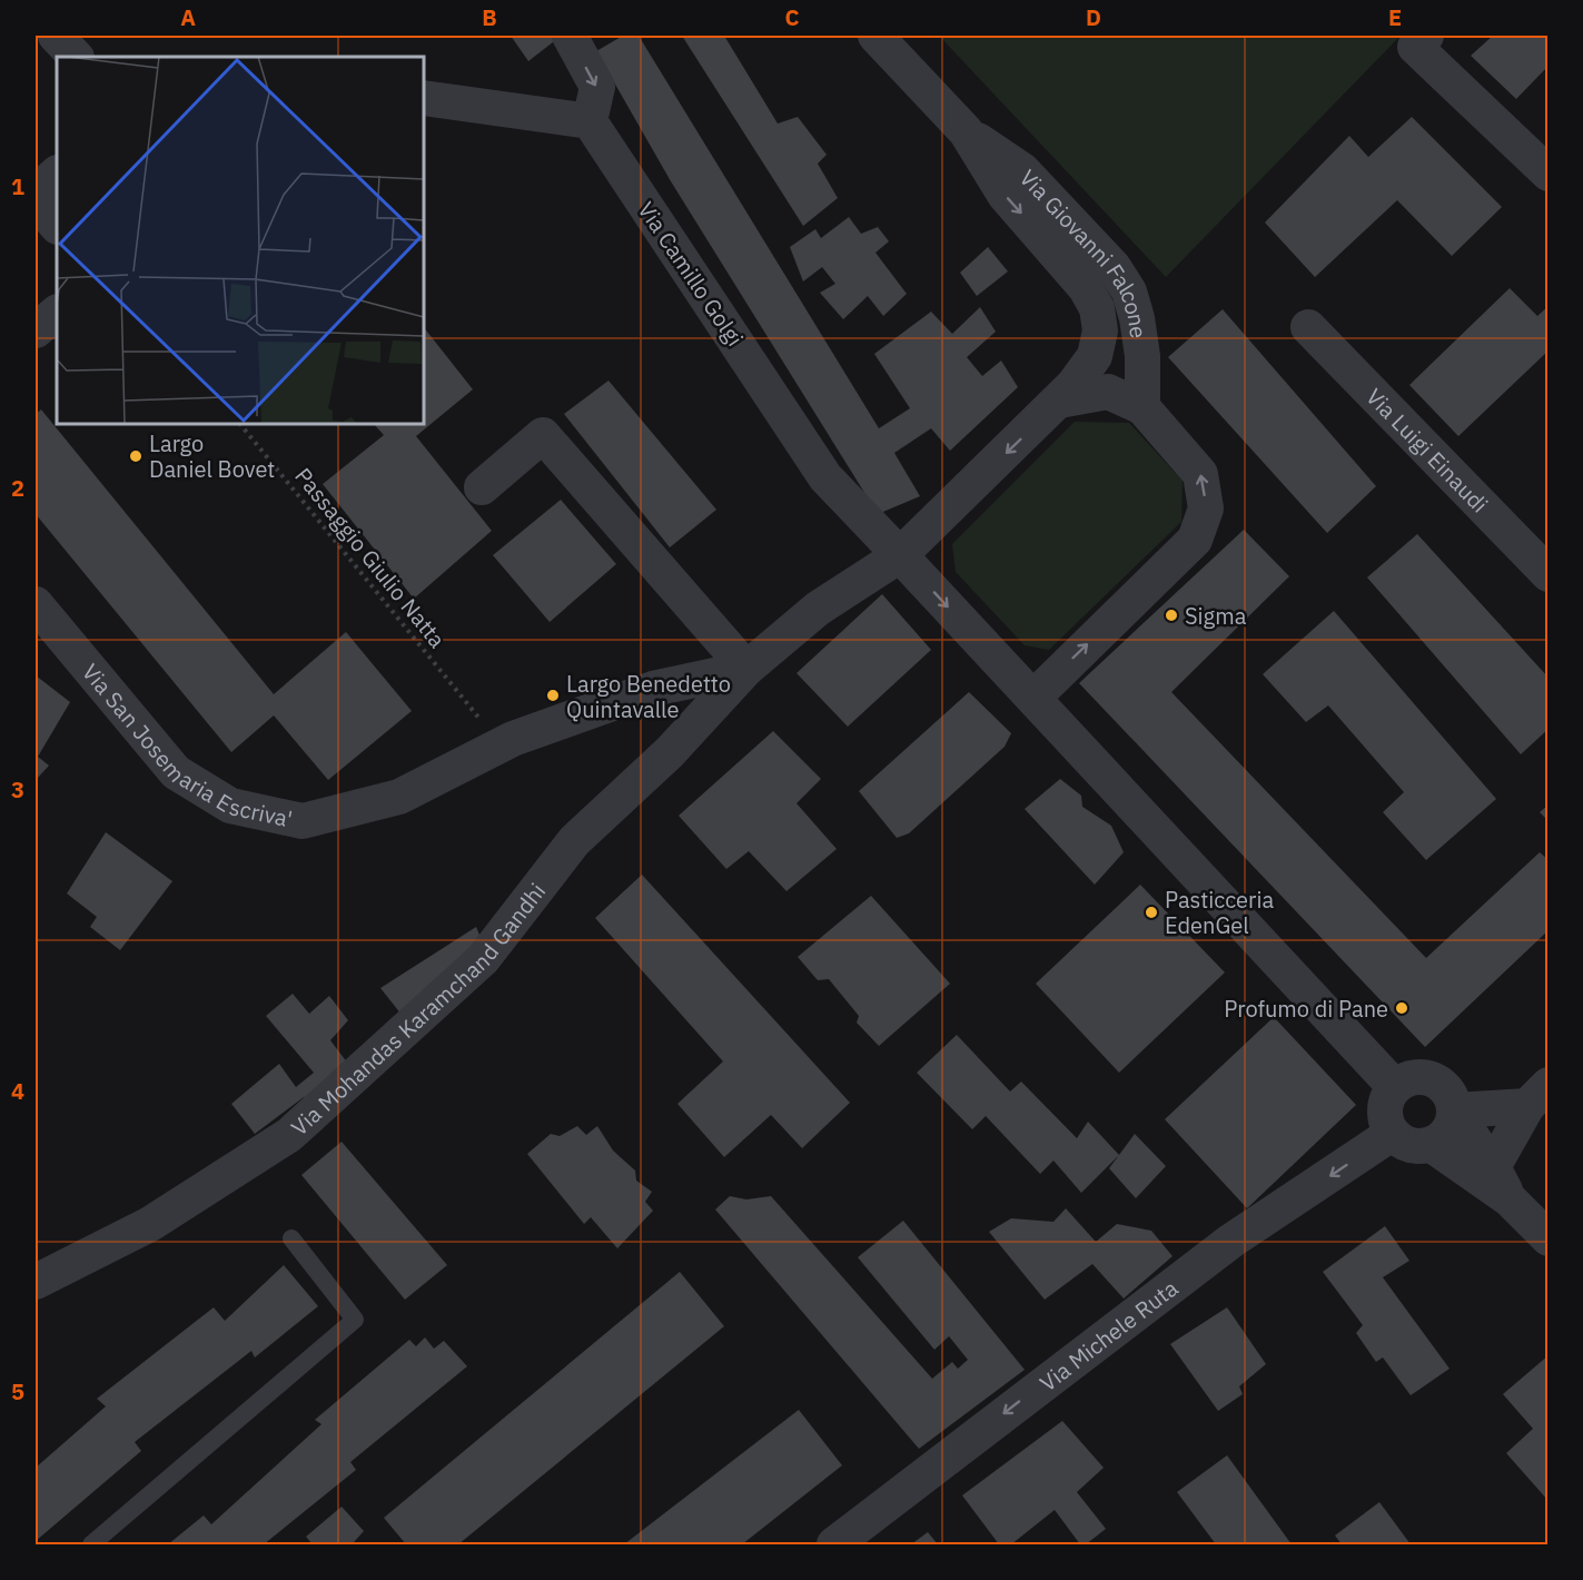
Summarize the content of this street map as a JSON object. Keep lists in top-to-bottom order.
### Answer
{
  "streets": {
    "street": [
      "Via Giovanni Falcone",
      "Via Camillo Golgi",
      "Via Luigi Einaudi",
      "Via San Josemaria Escriva'",
      "Via Mohandas Karamchand Gandhi",
      "Via Michele Ruta"
    ],
    "path": ["Passaggio Giulio Natta"]
  },
  "crossings": [
    ["Via Giovanni Falcone", "Via Camillo Golgi"],
    ["Via Giovanni Falcone", "Via San Josemaria Escriva'"],
    ["Via Camillo Golgi", "Via San Josemaria Escriva'"],
    ["Via Camillo Golgi", "Via Michele Ruta"],
    ["Via San Josemaria Escriva'", "Via Mohandas Karamchand Gandhi"]
  ],
  "one_way": ["Via Michele Ruta"],
  "places": [
    "Largo Daniel Bovet",
    "Sigma",
    "Largo Benedetto Quintavalle",
    "Pasticceria EdenGel",
    "Profumo di Pane"
  ],
  "grid": {
    "columns": [
      "A",
      "B",
      "C",
      "D",
      "E"
    ],
    "rows": [
      "1",
      "2",
      "3",
      "4",
      "5"
    ]
  }
}
